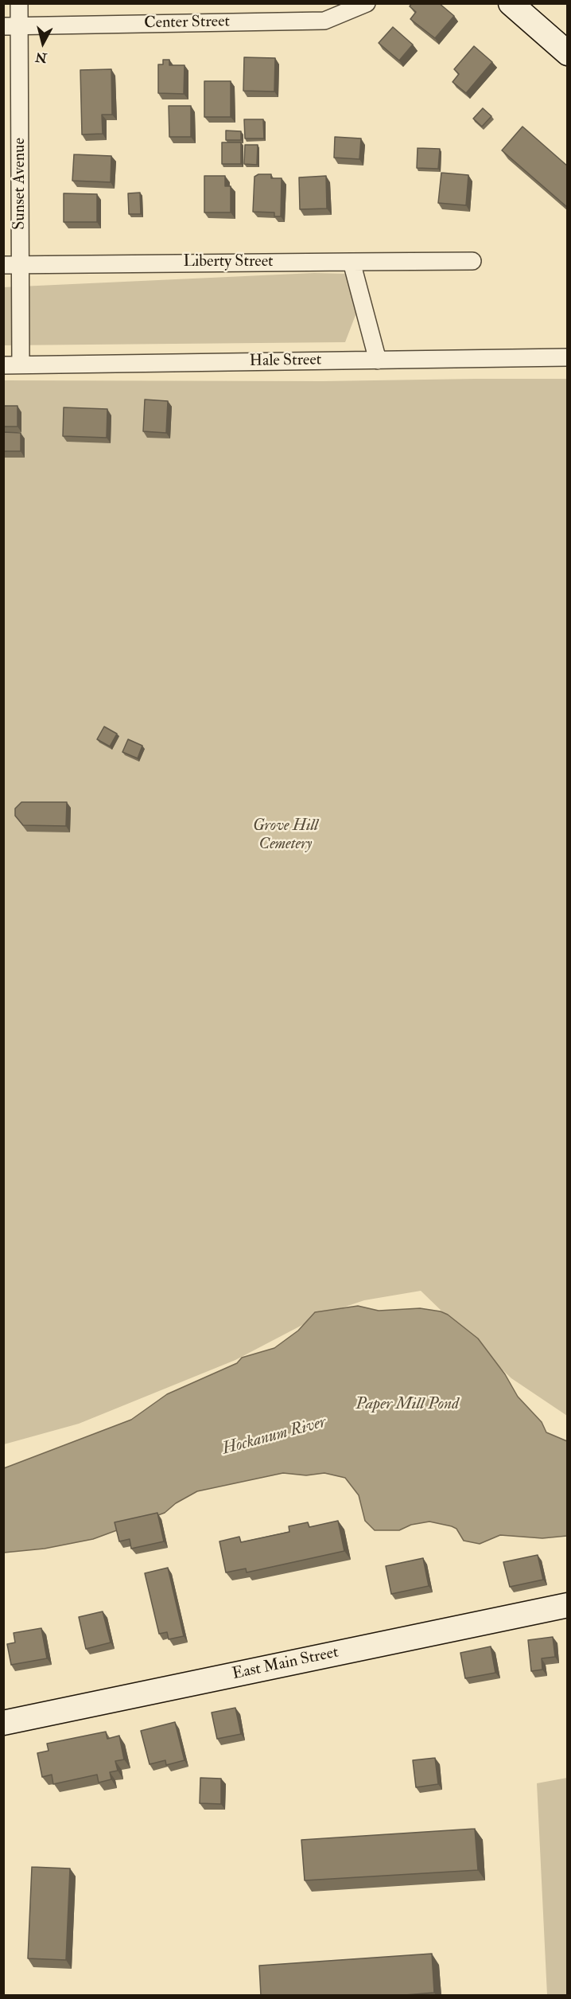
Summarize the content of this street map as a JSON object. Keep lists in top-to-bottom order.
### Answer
{
  "streets": {
    "main road": ["East Main Street"],
    "street": [
      "Center Street",
      "Sunset Avenue",
      "Liberty Street",
      "Hale Street"
    ]
  },
  "crossings": [
    ["Center Street", "Sunset Avenue"],
    ["Sunset Avenue", "Liberty Street"],
    ["Sunset Avenue", "Hale Street"]
  ],
  "water": ["Paper Mill Pond", "Hockanum River"],
  "parks": ["Grove Hill Cemetery"],
  "north": "bottom"
}
